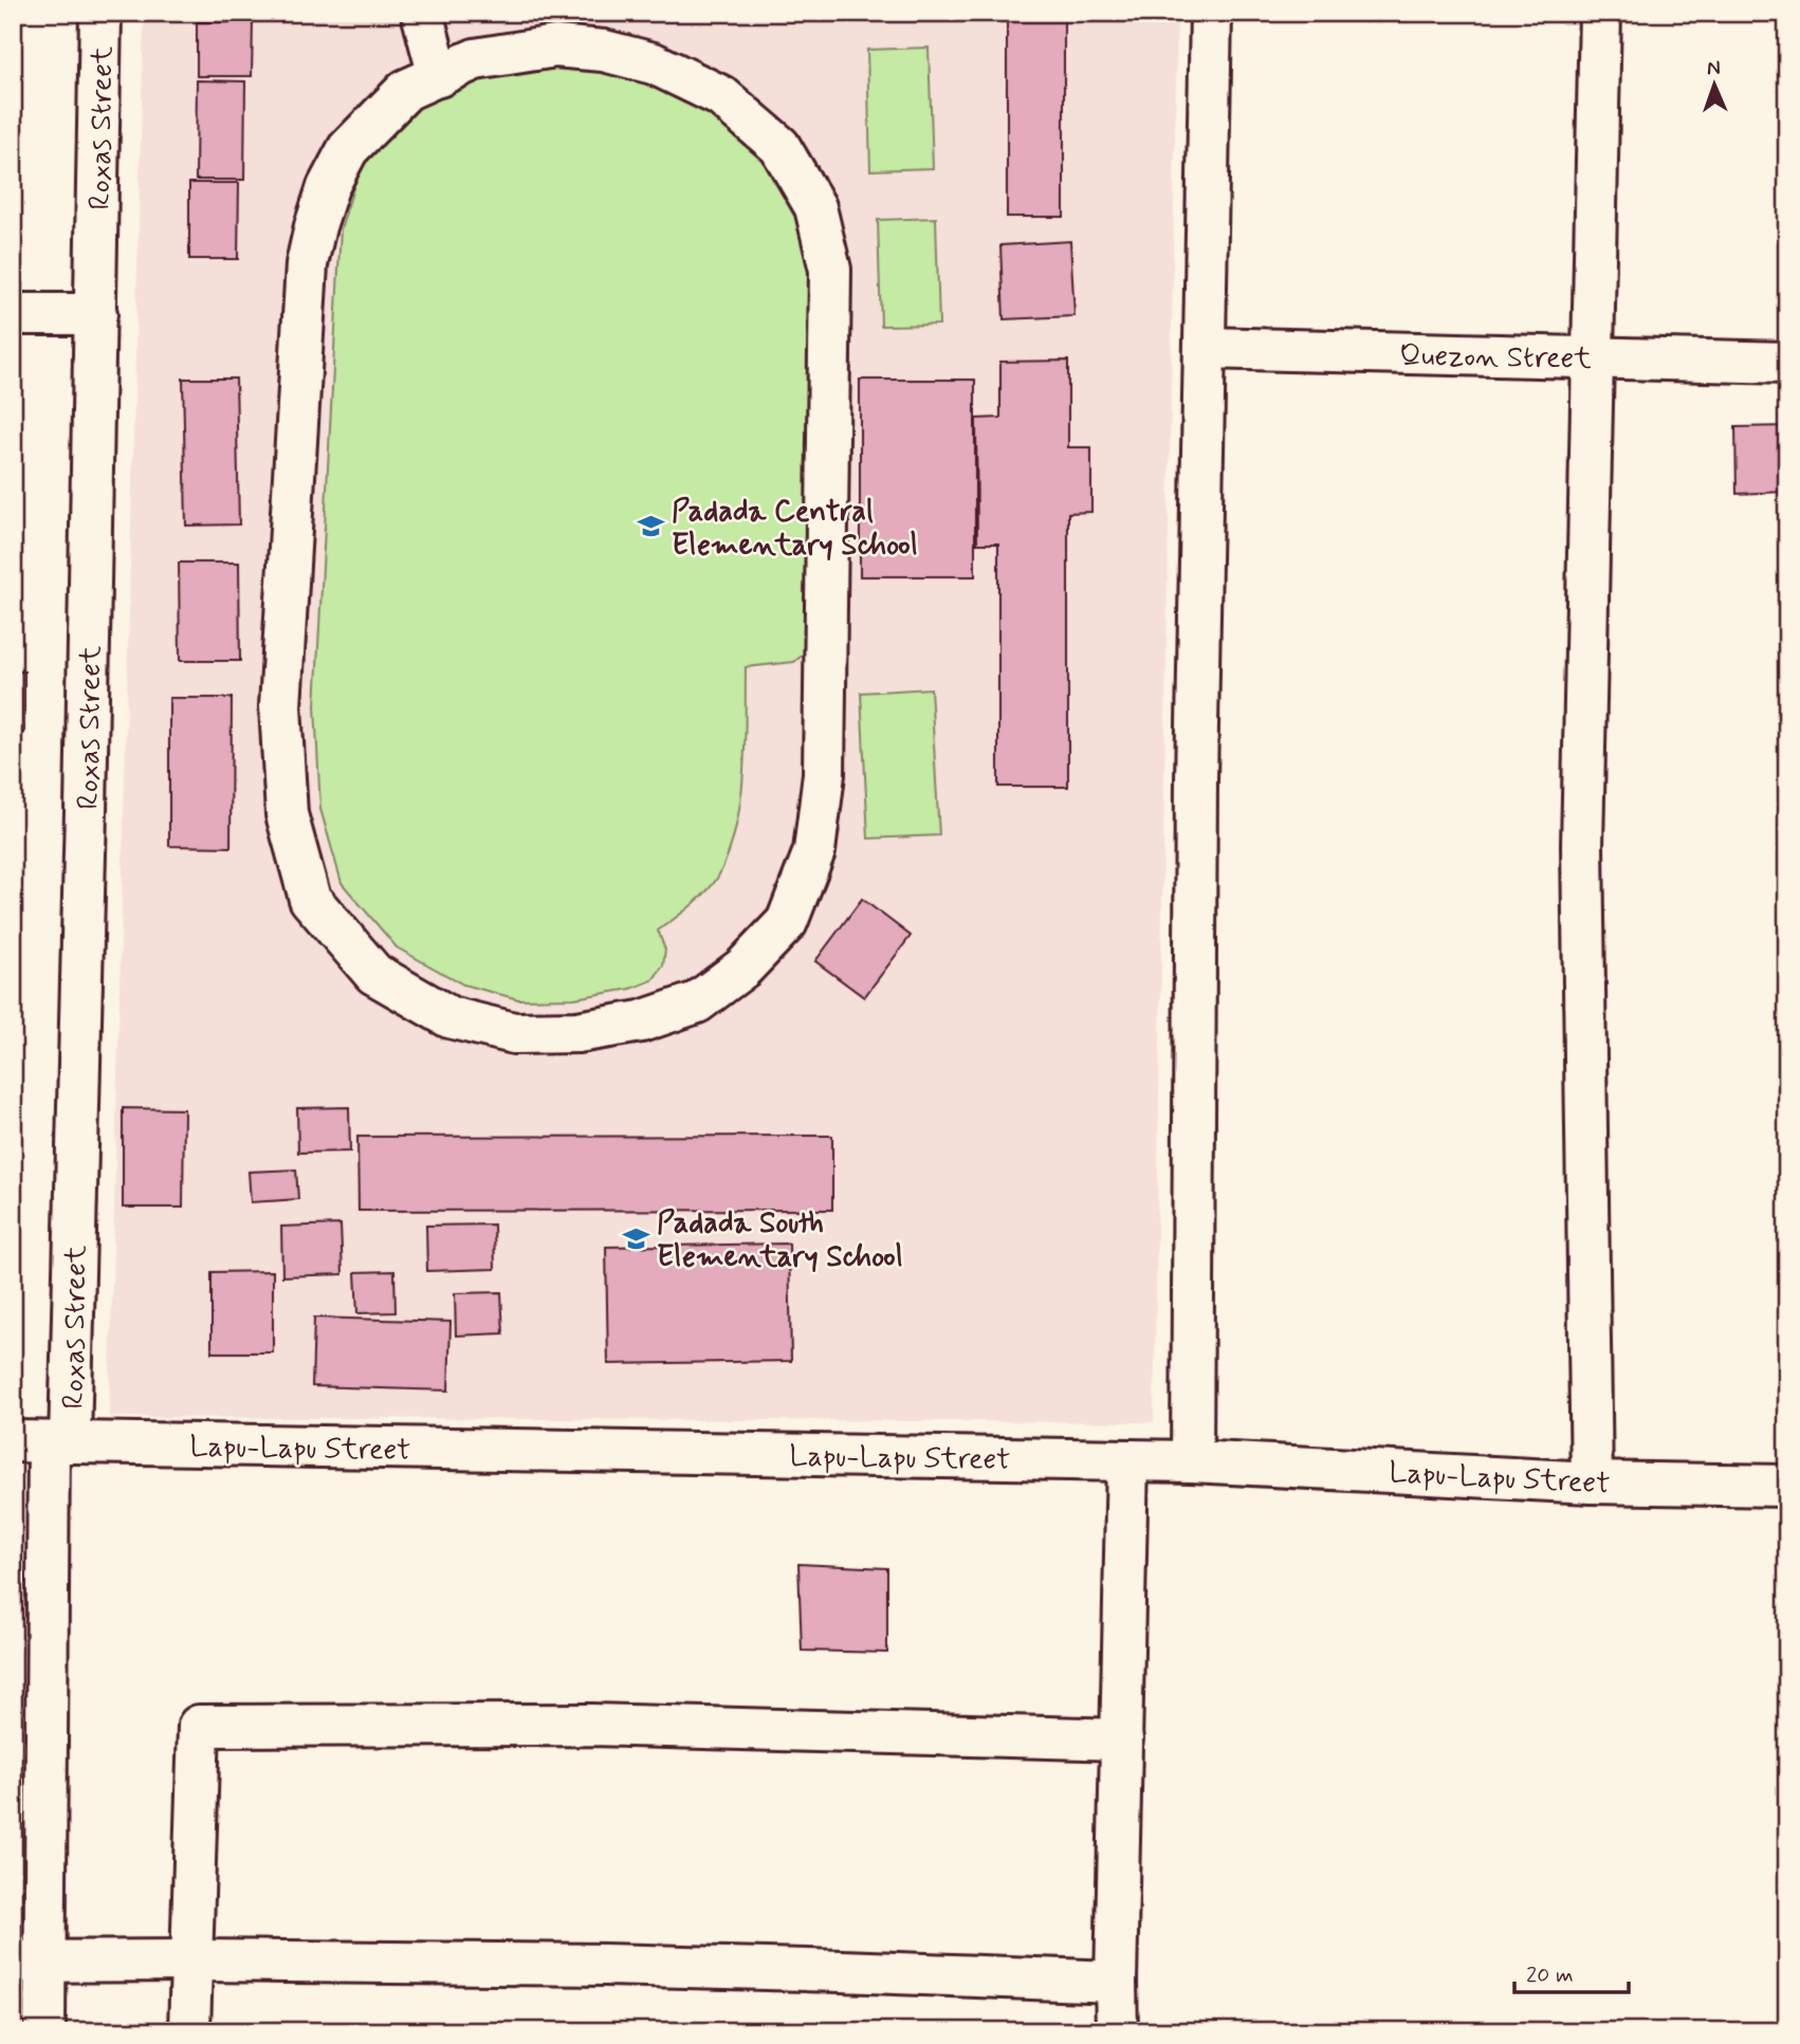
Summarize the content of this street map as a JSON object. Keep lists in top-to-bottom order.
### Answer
{
  "streets": {
    "street": ["Roxas Street", "Quezon Street", "Lapu-Lapu Street"]
  },
  "crossings": [
    ["Roxas Street", "Lapu-Lapu Street"]
  ],
  "places": {
    "school or university": ["Padada Central Elementary School", "Padada South Elementary School"]
  },
  "scale_bar": "20 m",
  "north": "top"
}
